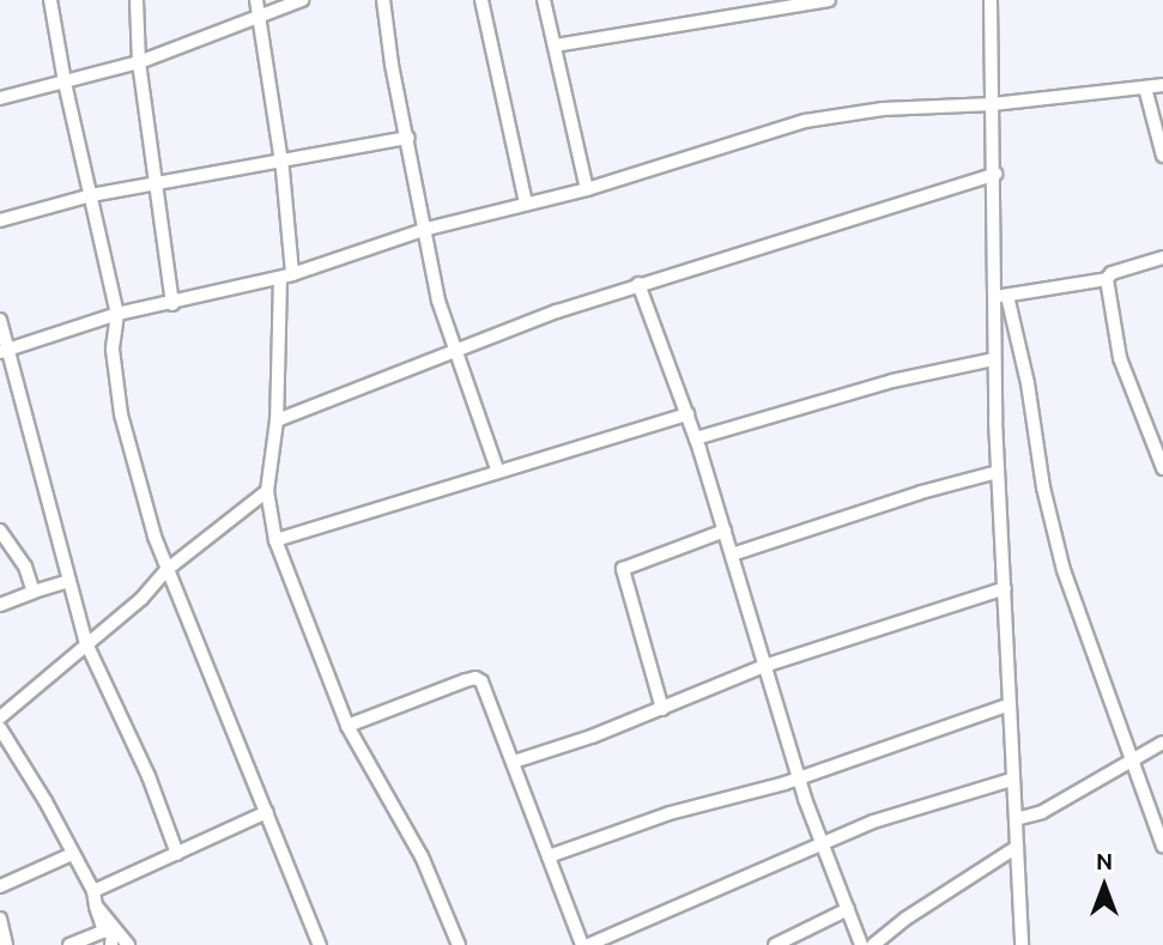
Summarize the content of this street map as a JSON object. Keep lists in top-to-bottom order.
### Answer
{
  "north": "top"
}
